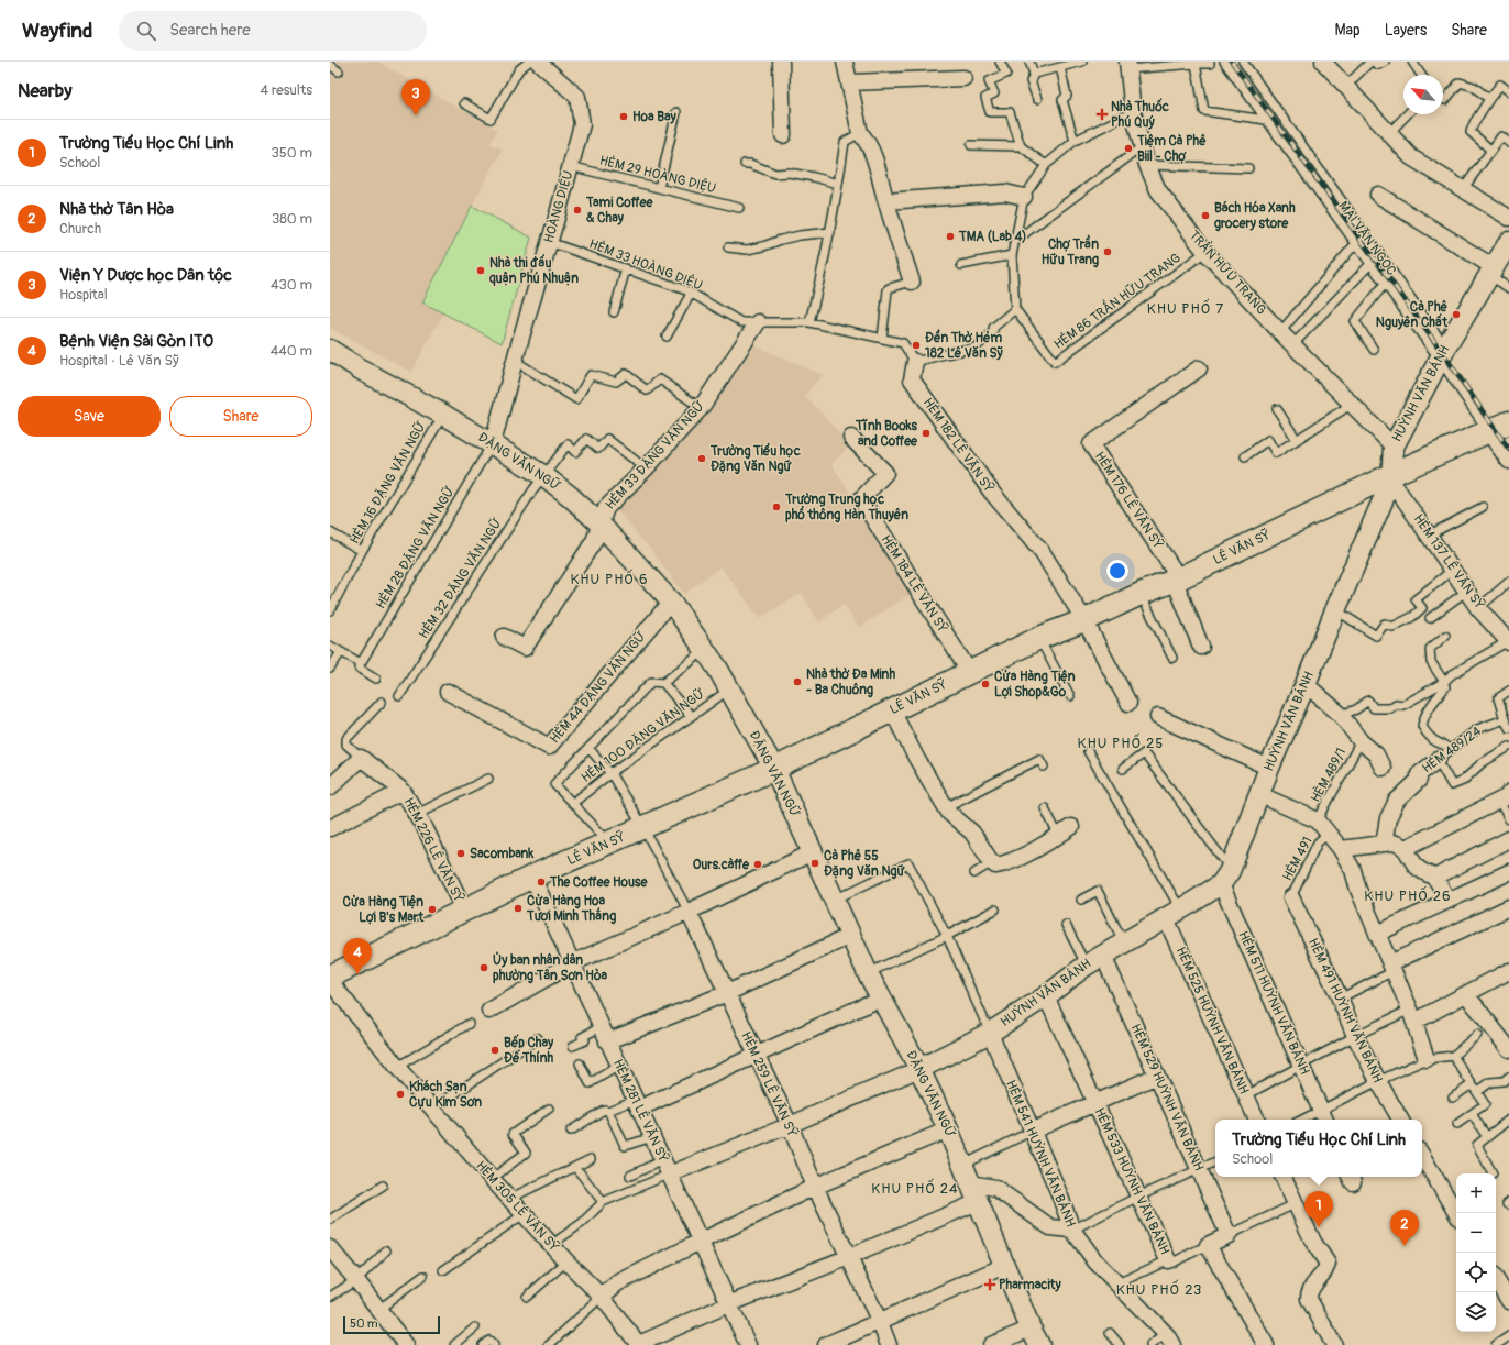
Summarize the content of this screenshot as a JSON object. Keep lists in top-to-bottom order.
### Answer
{
  "streets": {
    "main road": ["LÊ VĂN SỸ"],
    "street": [
      "HOÀNG DIỆU",
      "TRẦN HỮU TRANG",
      "HUỲNH VĂN BÁNH",
      "HẺM 182 LÊ VĂN SỸ",
      "HẺM 33 ĐẶNG VĂN NGỮ",
      "ĐẶNG VĂN NGỮ",
      "HẺM 176 LÊ VĂN SỸ",
      "HẺM 137 LÊ VĂN SỸ",
      "HẺM 184 LÊ VĂN SỸ",
      "HẺM 44 ĐẶNG VĂN NGỮ",
      "HẺM 489/24",
      "HẺM 226 LÊ VĂN SỸ",
      "HẺM 511 HUỲNH VĂN BÁNH",
      "HẺM 491 HUỲNH VĂN BÁNH",
      "HẺM 525 HUỲNH VĂN BÁNH",
      "HẺM 259 LÊ VĂN SỸ",
      "HẺM 529 HUỲNH VĂN BÁNH",
      "HẺM 281 LÊ VĂN SỸ",
      "HẺM 541 HUỲNH VĂN BÁNH",
      "HẺM 533 HUỲNH VĂN BÁNH",
      "HẺM 305 LÊ VĂN SỸ"
    ],
    "lane": [
      "HẺM 29 HOÀNG DIỆU",
      "MAI VĂN NGỌC",
      "HẺM 33 HOÀNG DIỆU",
      "HẺM 86 TRẦN HỮU TRANG",
      "HẺM 16 ĐẶNG VĂN NGỮ",
      "HẺM 28 ĐẶNG VĂN NGỮ",
      "HẺM 32 ĐẶNG VĂN NGỮ",
      "HẺM 100 ĐẶNG VĂN NGỮ",
      "HÈM 489/1",
      "HẺM 491"
    ]
  },
  "crossings": [
    ["HẺM 29 HOÀNG DIỆU", "HOÀNG DIỆU"],
    ["HOÀNG DIỆU", "HẺM 33 HOÀNG DIỆU"],
    ["HOÀNG DIỆU", "ĐẶNG VĂN NGỮ"],
    ["HOÀNG DIỆU", "HẺM 28 ĐẶNG VĂN NGỮ"],
    ["MAI VĂN NGỌC", "HUỲNH VĂN BÁNH"],
    ["MAI VĂN NGỌC", "LÊ VĂN SỸ"],
    ["HẺM 33 HOÀNG DIỆU", "HẺM 33 ĐẶNG VĂN NGỮ"],
    ["TRẦN HỮU TRANG", "HẺM 86 TRẦN HỮU TRANG"],
    ["TRẦN HỮU TRANG", "HUỲNH VĂN BÁNH"],
    ["HUỲNH VĂN BÁNH", "ĐẶNG VĂN NGỮ"],
    ["HUỲNH VĂN BÁNH", "LÊ VĂN SỸ"],
    ["HUỲNH VĂN BÁNH", "HẺM 137 LÊ VĂN SỸ"],
    ["HUỲNH VĂN BÁNH", "HẺM 511 HUỲNH VĂN BÁNH"],
    ["HUỲNH VĂN BÁNH", "HẺM 525 HUỲNH VĂN BÁNH"],
    ["HUỲNH VĂN BÁNH", "HẺM 529 HUỲNH VĂN BÁNH"],
    ["HUỲNH VĂN BÁNH", "HẺM 541 HUỲNH VĂN BÁNH"],
    ["HUỲNH VĂN BÁNH", "HẺM 533 HUỲNH VĂN BÁNH"],
    ["HẺM 182 LÊ VĂN SỸ", "LÊ VĂN SỸ"],
    ["HẺM 33 ĐẶNG VĂN NGỮ", "ĐẶNG VĂN NGỮ"],
    ["HẺM 33 ĐẶNG VĂN NGỮ", "HẺM 32 ĐẶNG VĂN NGỮ"],
    ["ĐẶNG VĂN NGỮ", "HẺM 16 ĐẶNG VĂN NGỮ"],
    ["ĐẶNG VĂN NGỮ", "HẺM 28 ĐẶNG VĂN NGỮ"],
    ["ĐẶNG VĂN NGỮ", "LÊ VĂN SỸ"],
    ["ĐẶNG VĂN NGỮ", "HẺM 32 ĐẶNG VĂN NGỮ"],
    ["ĐẶNG VĂN NGỮ", "HẺM 44 ĐẶNG VĂN NGỮ"],
    ["ĐẶNG VĂN NGỮ", "HẺM 100 ĐẶNG VĂN NGỮ"],
    ["HẺM 176 LÊ VĂN SỸ", "LÊ VĂN SỸ"],
    ["LÊ VĂN SỸ", "HẺM 137 LÊ VĂN SỸ"],
    ["LÊ VĂN SỸ", "HẺM 184 LÊ VĂN SỸ"],
    ["LÊ VĂN SỸ", "HẺM 226 LÊ VĂN SỸ"],
    ["LÊ VĂN SỸ", "HẺM 259 LÊ VĂN SỸ"],
    ["LÊ VĂN SỸ", "HẺM 281 LÊ VĂN SỸ"],
    ["HẺM 100 ĐẶNG VĂN NGỮ", "HẺM 259 LÊ VĂN SỸ"],
    ["HẺM 491", "HẺM 491 HUỲNH VĂN BÁNH"],
    ["HẺM 529 HUỲNH VĂN BÁNH", "HẺM 533 HUỲNH VĂN BÁNH"],
    ["HẺM 541 HUỲNH VĂN BÁNH", "HẺM 533 HUỲNH VĂN BÁNH"]
  ],
  "districts": [
    "KHU PHỐ 7",
    "KHU PHỐ 6",
    "KHU PHỐ 25",
    "KHU PHỐ 26",
    "KHU PHỐ 24",
    "KHU PHỐ 23"
  ],
  "places": {
    "health": ["Nhà Thuốc Phú Quý", "Pharmacity"],
    "other": [
      "Hoa Bay",
      "Tiệm Cà Phê Biil - Chợ",
      "Tami Coffee & Chay",
      "Bách Hóa Xanh grocery store",
      "TMA (Lab 4)",
      "Chợ Trần Hữu Trang",
      "Nhà thi đấu quận Phú Nhuận",
      "Cà Phê Nguyên Chất",
      "Đền Thờ Hẻm 182 Lê Văn Sỹ",
      "Tĩnh Books and Coffee",
      "Trường Tiểu học Đặng Văn Ngữ",
      "Trường Trung học phổ thông Hàn Thuyên",
      "Nhà thờ Đa Minh - Ba Chuông",
      "Cửa Hàng Tiện Lợi Shop&Go",
      "Sacombank",
      "Cà Phê 55 Đặng Văn Ngữ",
      "Ours.càffe",
      "The Coffee House",
      "Cửa Hàng Hoa Tươi Minh Thắng",
      "Cửa Hàng Tiện Lợi B's Mart",
      "Ủy ban nhân dân phường Tân Sơn Hòa",
      "Bếp Chay Đế Thính",
      "Khách Sạn Cựu Kim Sơn"
    ]
  },
  "scale_bar": "50 m",
  "north": "top left",
  "page": {
    "header": "Wayfind",
    "search": "Search here",
    "nav": ["Map", "Layers", "Share"],
    "heading": ["Nearby", "4 results"],
    "pins": [
      "3",
      "4",
      "1",
      "2"
    ],
    "list": [
      {
        "mark": "1",
        "name": "Trường Tiểu Học Chí Linh",
        "note": "School",
        "value": "350 m"
      },
      {
        "mark": "2",
        "name": "Nhà thờ Tân Hòa",
        "note": "Church",
        "value": "380 m"
      },
      {
        "mark": "3",
        "name": "Viện Y Dược học Dân tộc",
        "note": "Hospital",
        "value": "430 m"
      },
      {
        "mark": "4",
        "name": "Bệnh Viện Sài Gòn ITO",
        "note": "Hospital · Lê Văn Sỹ",
        "value": "440 m"
      }
    ],
    "buttons": ["Save", "Share"],
    "popup": ["Trường Tiểu Học Chí Linh", "School"],
    "map_buttons": ["+", "−"],
    "scale": "50 m"
  }
}
